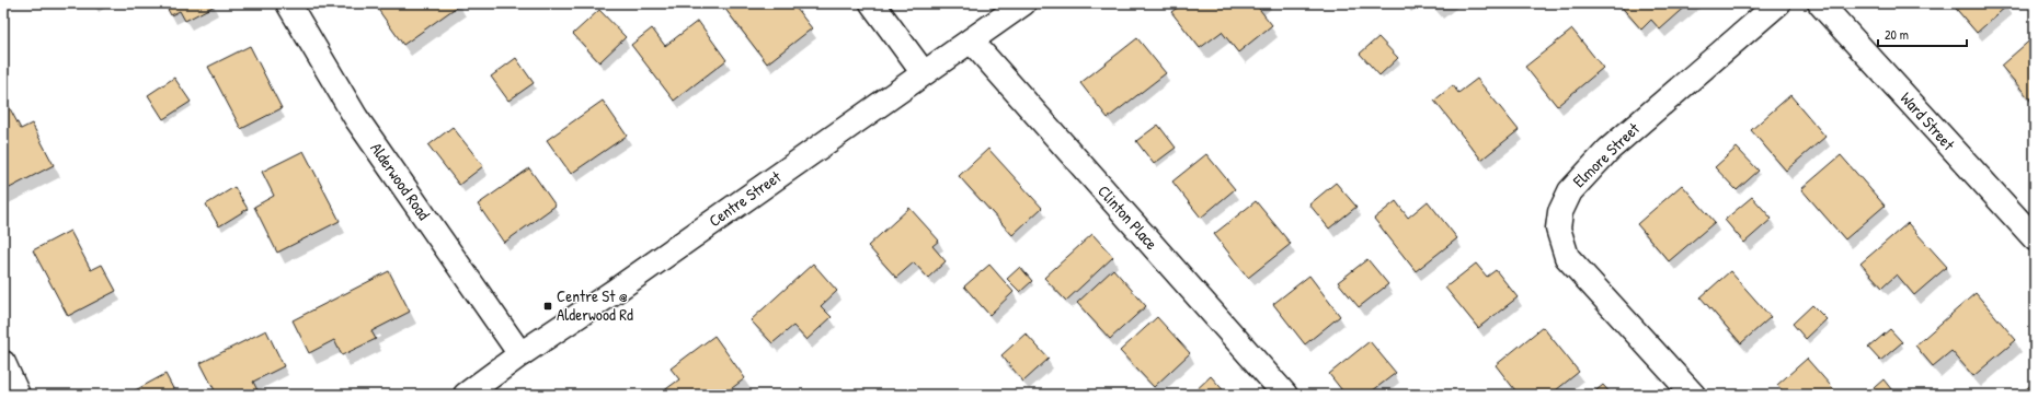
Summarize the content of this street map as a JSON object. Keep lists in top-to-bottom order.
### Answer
{
  "streets": {
    "street": [
      "Ward Street",
      "Elmore Street",
      "Alderwood Road",
      "Centre Street",
      "Clinton Place"
    ]
  },
  "crossings": [
    ["Alderwood Road", "Centre Street"],
    ["Centre Street", "Clinton Place"]
  ],
  "places": {
    "transit": ["Centre St @ Alderwood Rd"]
  },
  "scale_bar": "20 m"
}
